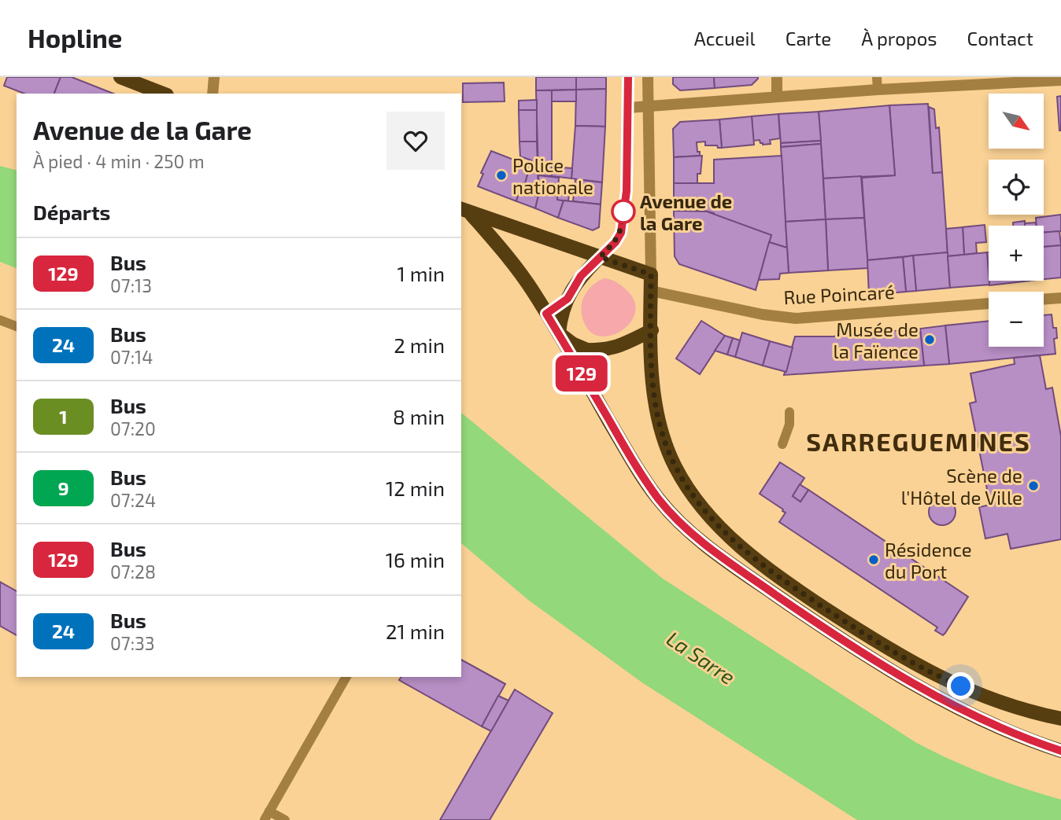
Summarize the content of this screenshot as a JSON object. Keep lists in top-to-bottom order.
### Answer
{
  "streets": {
    "street": ["Rue Poincaré"]
  },
  "districts": ["SARREGUEMINES"],
  "water": ["La Sarre"],
  "places": [
    "Police nationale",
    "Avenue de la Gare",
    "Musée de la Faïence",
    "Scène de l'Hôtel de Ville",
    "Résidence du Port"
  ],
  "lines": ["bus line 129"],
  "north": "bottom right",
  "page": {
    "header": "Hopline",
    "nav": [
      "Accueil",
      "Carte",
      "À propos",
      "Contact"
    ],
    "on_map": "129",
    "map_buttons": ["+", "−"],
    "heading": [
      ["Avenue de la Gare", "À pied · 4 min · 250 m"],
      "Départs"
    ],
    "list": [
      {
        "mark": "129",
        "name": "Bus",
        "note": "07:13",
        "value": "1 min"
      },
      {
        "mark": "24",
        "name": "Bus",
        "note": "07:14",
        "value": "2 min"
      },
      {
        "mark": "1",
        "name": "Bus",
        "note": "07:20",
        "value": "8 min"
      },
      {
        "mark": "9",
        "name": "Bus",
        "note": "07:24",
        "value": "12 min"
      },
      {
        "mark": "129",
        "name": "Bus",
        "note": "07:28",
        "value": "16 min"
      },
      {
        "mark": "24",
        "name": "Bus",
        "note": "07:33",
        "value": "21 min"
      }
    ]
  }
}
